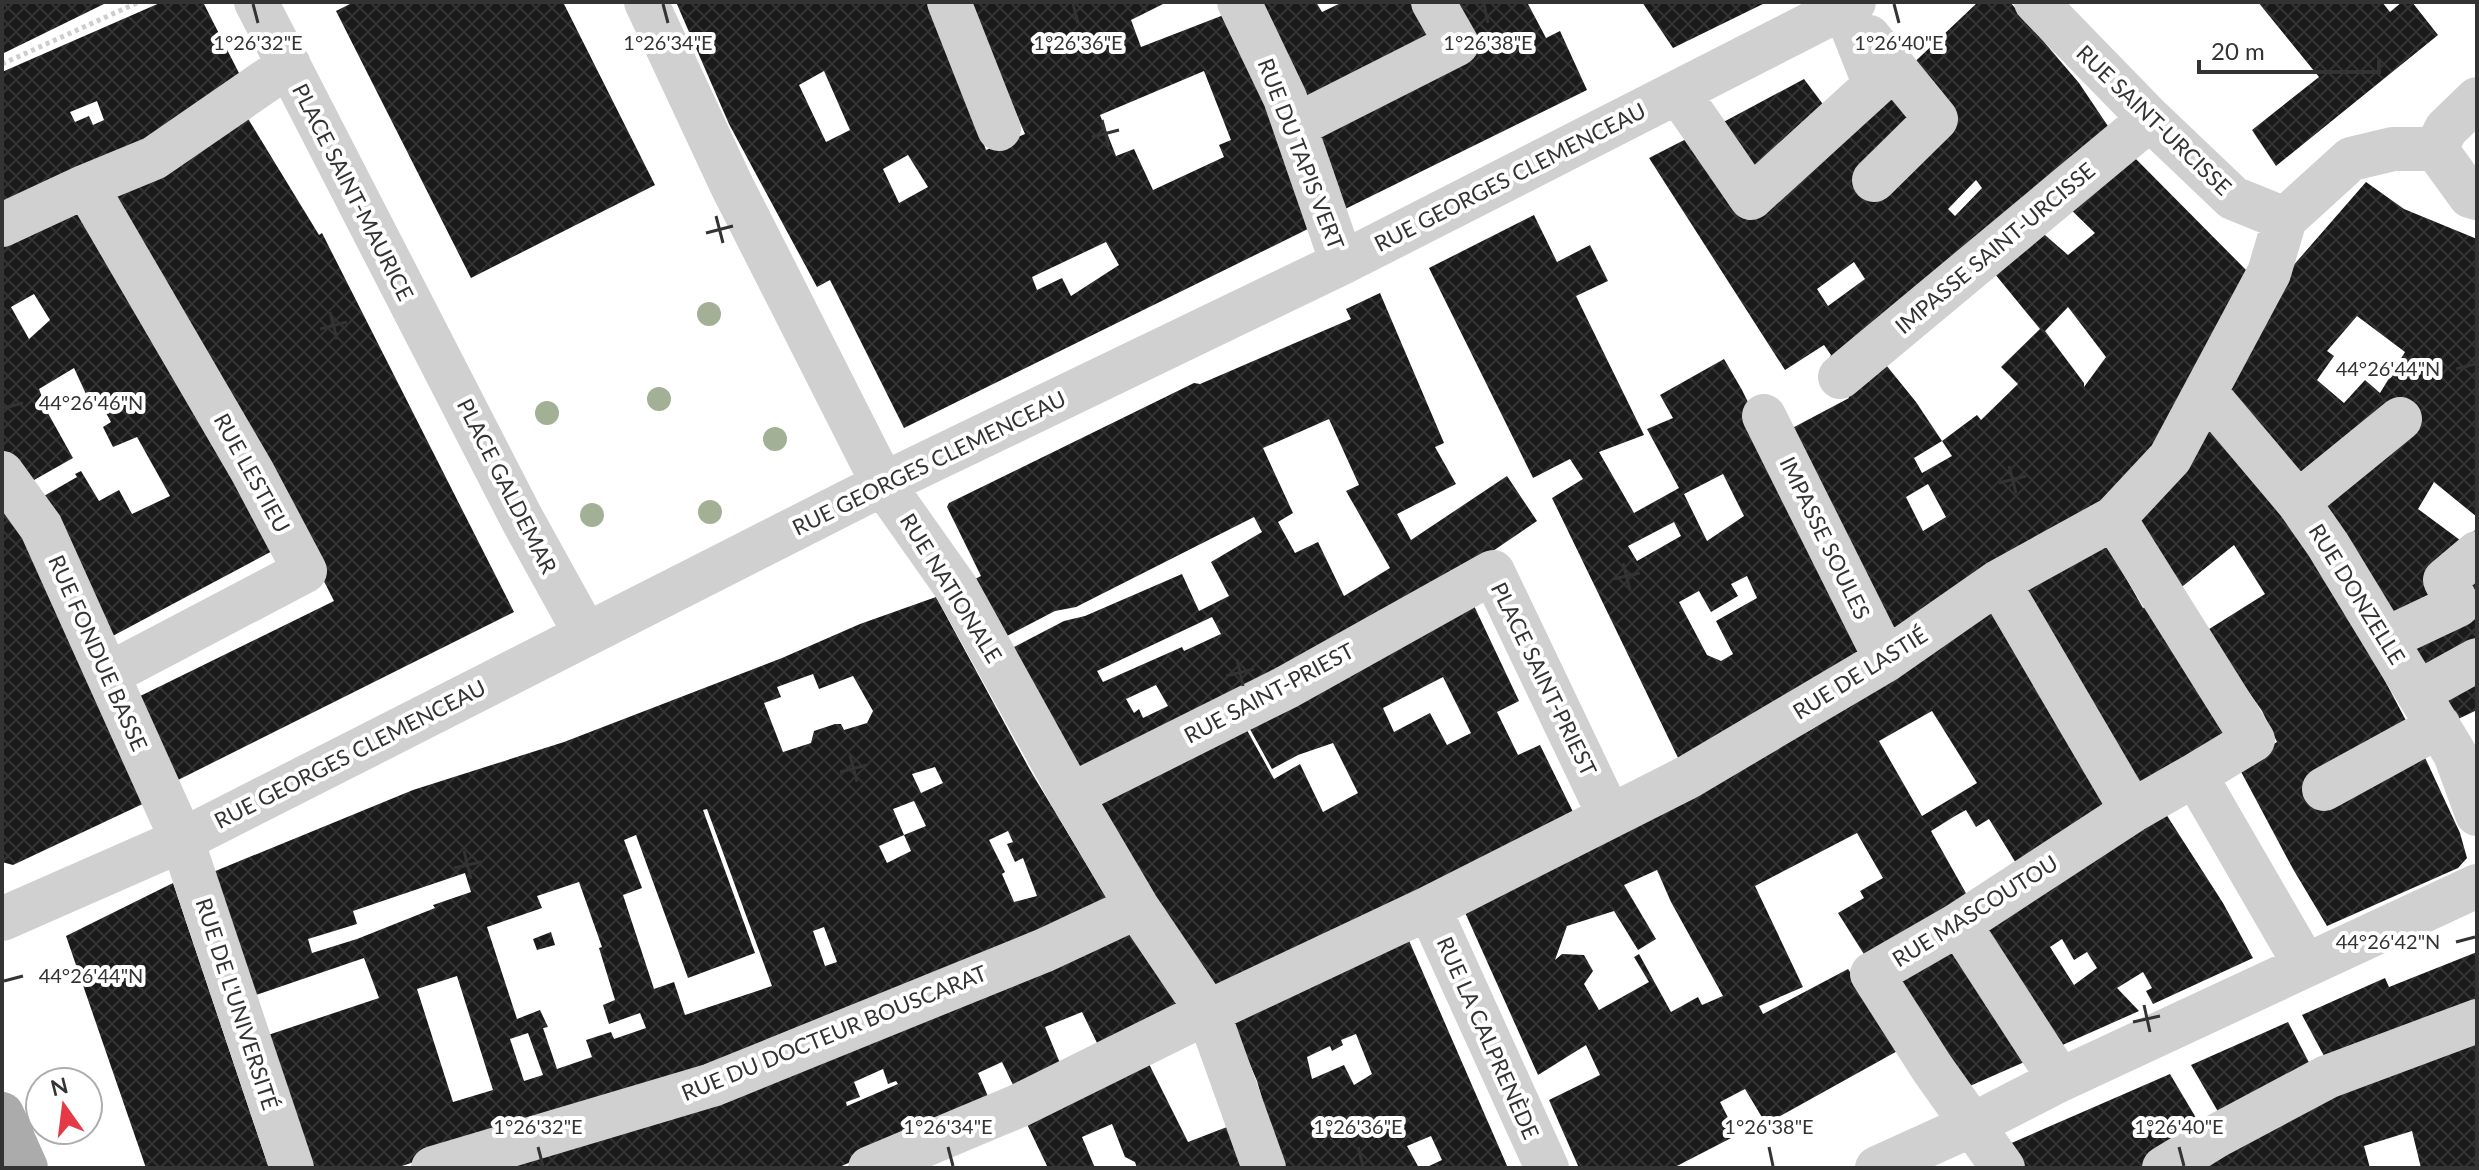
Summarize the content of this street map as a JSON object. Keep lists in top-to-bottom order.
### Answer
{
  "streets": {
    "street": [
      "RUE SAINT-URCISSE",
      "RUE DU TAPIS VERT",
      "RUE GEORGES CLEMENCEAU",
      "PLACE SAINT-MAURICE",
      "IMPASSE SAINT-URCISSE",
      "RUE LESTIEU",
      "PLACE GALDEMAR",
      "IMPASSE SOULES",
      "RUE NATIONALE",
      "RUE DONZELLE",
      "RUE FONDUE BASSE",
      "RUE DE LASTIÉ",
      "PLACE SAINT-PRIEST",
      "RUE SAINT-PRIEST",
      "RUE MASCOUTOU",
      "RUE DE L'UNIVERSITÉ",
      "RUE DU DOCTEUR BOUSCARAT",
      "RUE LA CALPRENÈDE"
    ]
  },
  "crossings": [
    ["RUE SAINT-URCISSE", "IMPASSE SAINT-URCISSE"],
    ["RUE SAINT-URCISSE", "RUE DE LASTIÉ"],
    ["RUE DU TAPIS VERT", "RUE GEORGES CLEMENCEAU"],
    ["RUE GEORGES CLEMENCEAU", "PLACE GALDEMAR"],
    ["RUE GEORGES CLEMENCEAU", "RUE NATIONALE"],
    ["RUE GEORGES CLEMENCEAU", "RUE FONDUE BASSE"],
    ["RUE GEORGES CLEMENCEAU", "RUE DE L'UNIVERSITÉ"],
    ["PLACE SAINT-MAURICE", "PLACE GALDEMAR"],
    ["RUE LESTIEU", "RUE FONDUE BASSE"],
    ["IMPASSE SOULES", "RUE DE LASTIÉ"],
    ["RUE NATIONALE", "RUE DE LASTIÉ"],
    ["RUE NATIONALE", "RUE SAINT-PRIEST"],
    ["RUE NATIONALE", "RUE DU DOCTEUR BOUSCARAT"],
    ["RUE DONZELLE", "RUE DE LASTIÉ"],
    ["RUE FONDUE BASSE", "RUE DE L'UNIVERSITÉ"],
    ["RUE DE LASTIÉ", "PLACE SAINT-PRIEST"],
    ["RUE DE LASTIÉ", "RUE MASCOUTOU"],
    ["RUE DE LASTIÉ", "RUE LA CALPRENÈDE"],
    ["PLACE SAINT-PRIEST", "RUE SAINT-PRIEST"]
  ],
  "scale_bar": "20 m",
  "north": "top",
  "coordinates": [
    "1°26'32\"E",
    "1°26'34\"E",
    "1°26'36\"E",
    "1°26'38\"E",
    "1°26'40\"E",
    "44°26'44\"N",
    "44°26'46\"N",
    "44°26'42\"N"
  ]
}
